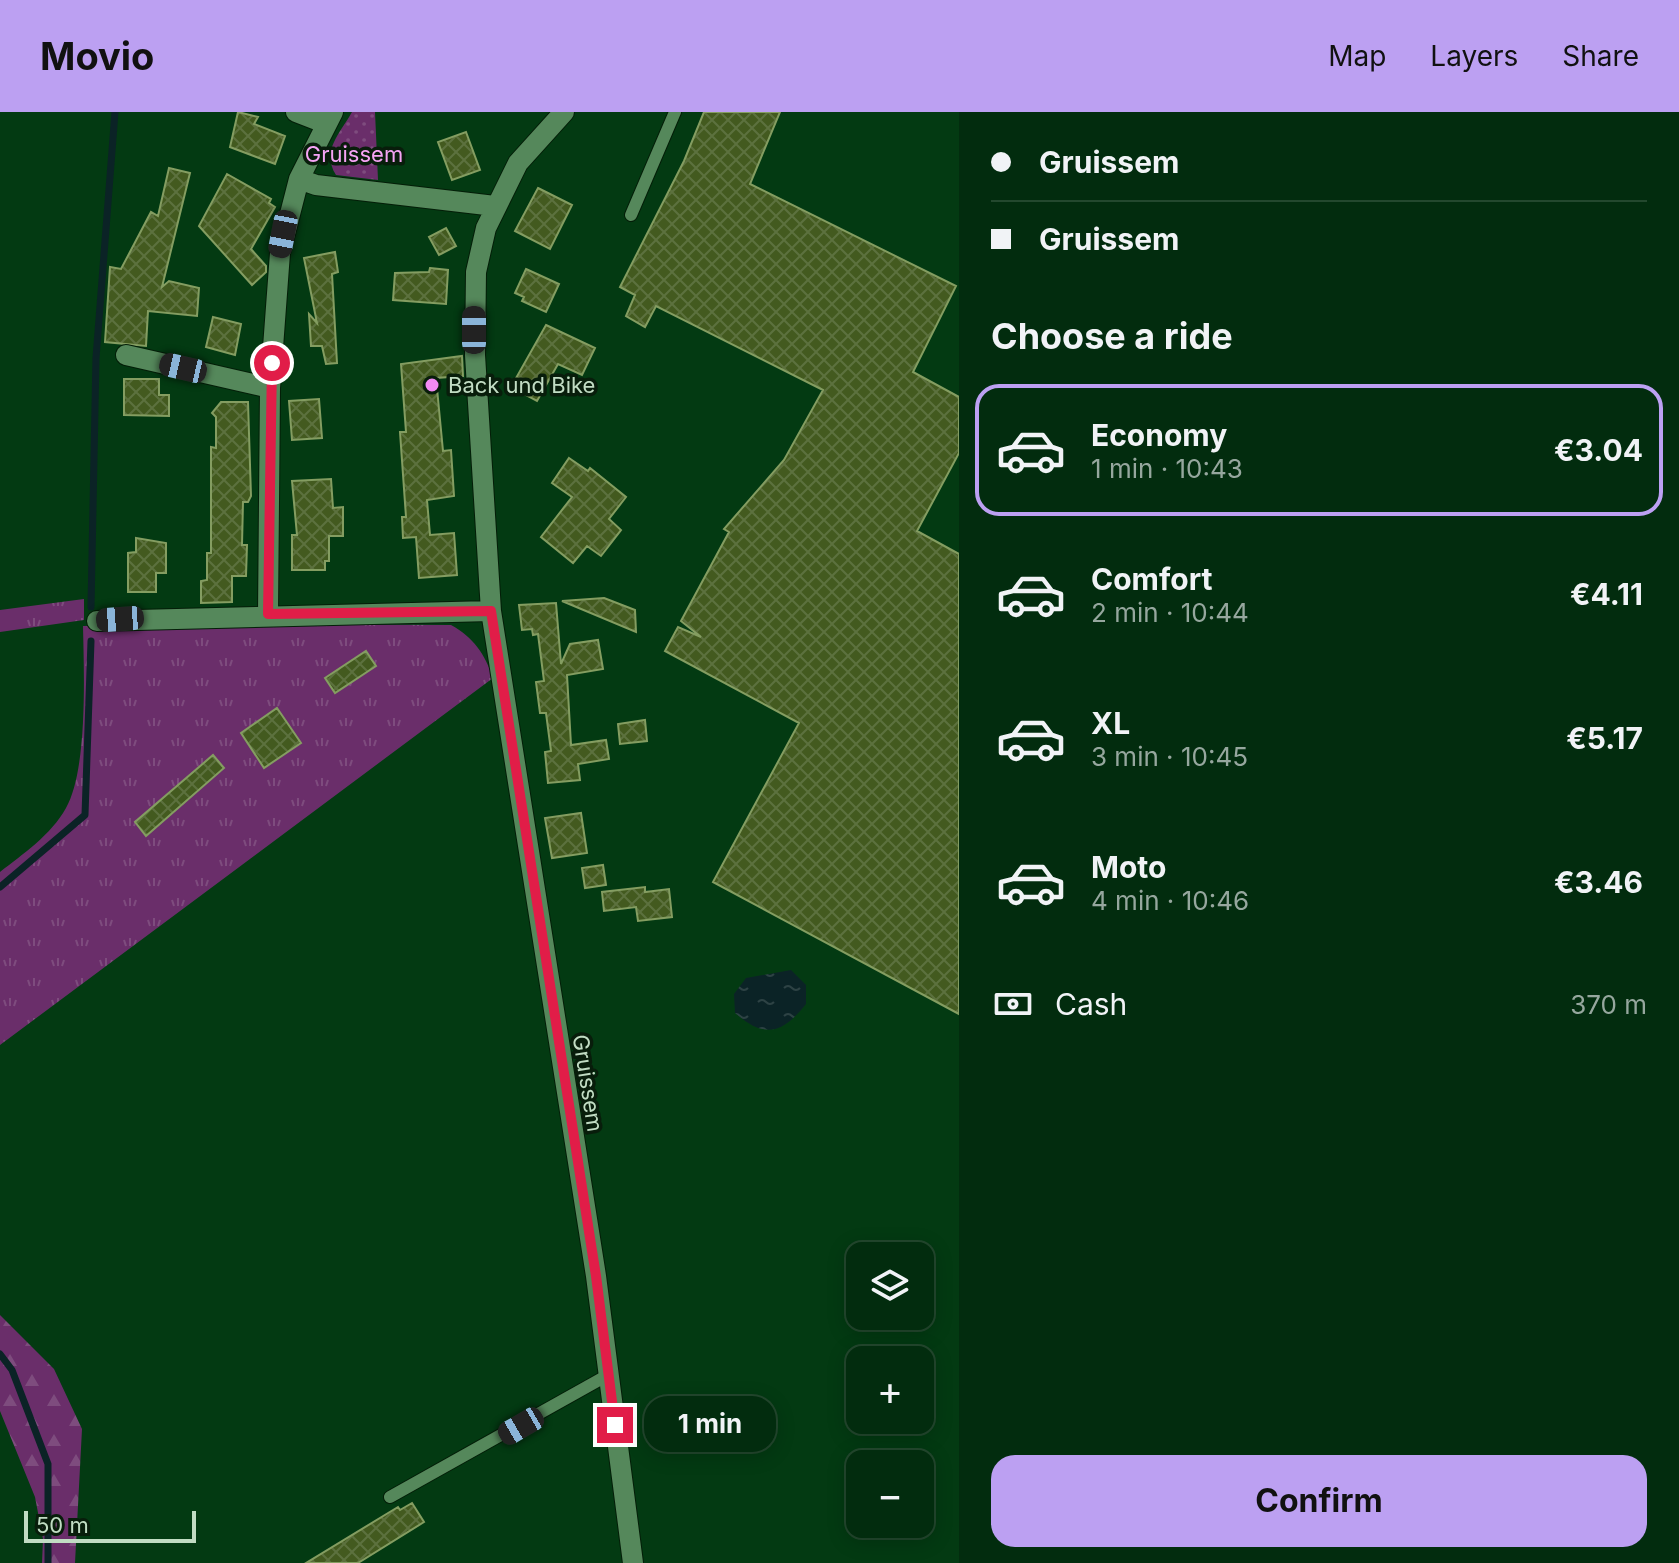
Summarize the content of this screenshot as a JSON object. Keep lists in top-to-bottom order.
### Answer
{
  "streets": {
    "street": ["Gruissem"]
  },
  "parks": ["Gruissem"],
  "places": ["Back und Bike"],
  "scale_bar": "50 m",
  "page": {
    "header": "Movio",
    "nav": ["Map", "Layers", "Share"],
    "banner": ["Gruissem", "Gruissem"],
    "heading": "Choose a ride",
    "list": [
      {
        "name": "Economy",
        "note": "1 min · 10:43",
        "value": "€3.04"
      },
      {
        "name": "Comfort",
        "note": "2 min · 10:44",
        "value": "€4.11"
      },
      {
        "name": "XL",
        "note": "3 min · 10:45",
        "value": "€5.17"
      },
      {
        "name": "Moto",
        "note": "4 min · 10:46",
        "value": "€3.46"
      }
    ],
    "pay": ["Cash", "370 m"],
    "map_buttons": ["+", "−"],
    "bubble": "1 min",
    "buttons": "Confirm",
    "scale": "50 m"
  }
}
